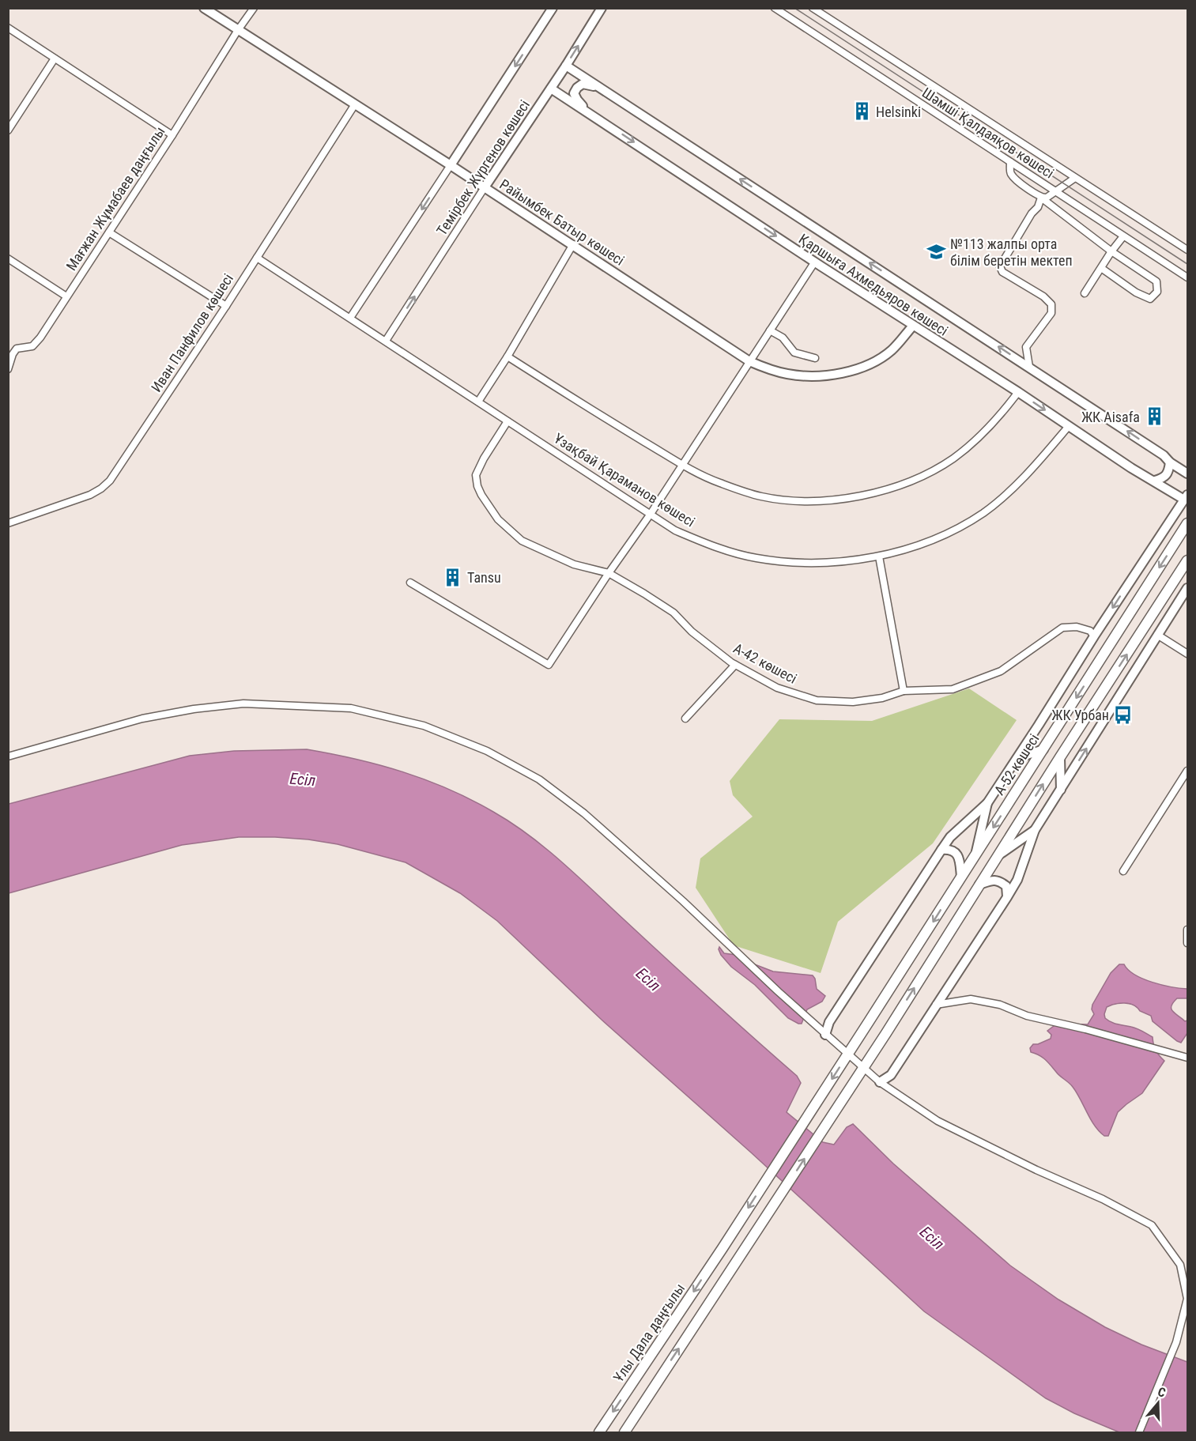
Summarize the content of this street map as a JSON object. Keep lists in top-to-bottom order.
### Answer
{
  "streets": {
    "main road": ["А-52 көшесі", "Ұлы Дала даңғылы"],
    "street": [
      "Шәмші Қалдаяқов көшесі",
      "Темірбек Жүргенов көшесі",
      "Мағжан Жұмабаев даңғылы",
      "Райымбек Батыр көшесі",
      "Қаршыға Ахмедьяров көшесі",
      "Иван Панфилов көшесі",
      "Ұзақбай Қараманов көшесі",
      "А-42 көшесі"
    ]
  },
  "crossings": [
    ["Темірбек Жүргенов көшесі", "Райымбек Батыр көшесі"],
    ["Темірбек Жүргенов көшесі", "Қаршыға Ахмедьяров көшесі"],
    ["Темірбек Жүргенов көшесі", "Ұзақбай Қараманов көшесі"],
    ["Мағжан Жұмабаев даңғылы", "Райымбек Батыр көшесі"],
    ["Райымбек Батыр көшесі", "Қаршыға Ахмедьяров көшесі"],
    ["Райымбек Батыр көшесі", "Иван Панфилов көшесі"],
    ["Қаршыға Ахмедьяров көшесі", "Ұзақбай Қараманов көшесі"],
    ["Иван Панфилов көшесі", "Ұзақбай Қараманов көшесі"],
    ["Ұзақбай Қараманов көшесі", "А-42 көшесі"],
    ["А-52 көшесі", "Ұлы Дала даңғылы"]
  ],
  "water": ["Есіл"],
  "places": {
    "building": ["Helsinki", "ЖК Aisafa", "Tansu"],
    "school or university": ["№113 жалпы орта білім беретін мектеп"],
    "bus stop": ["ЖК Урбан"]
  },
  "north": "top"
}
